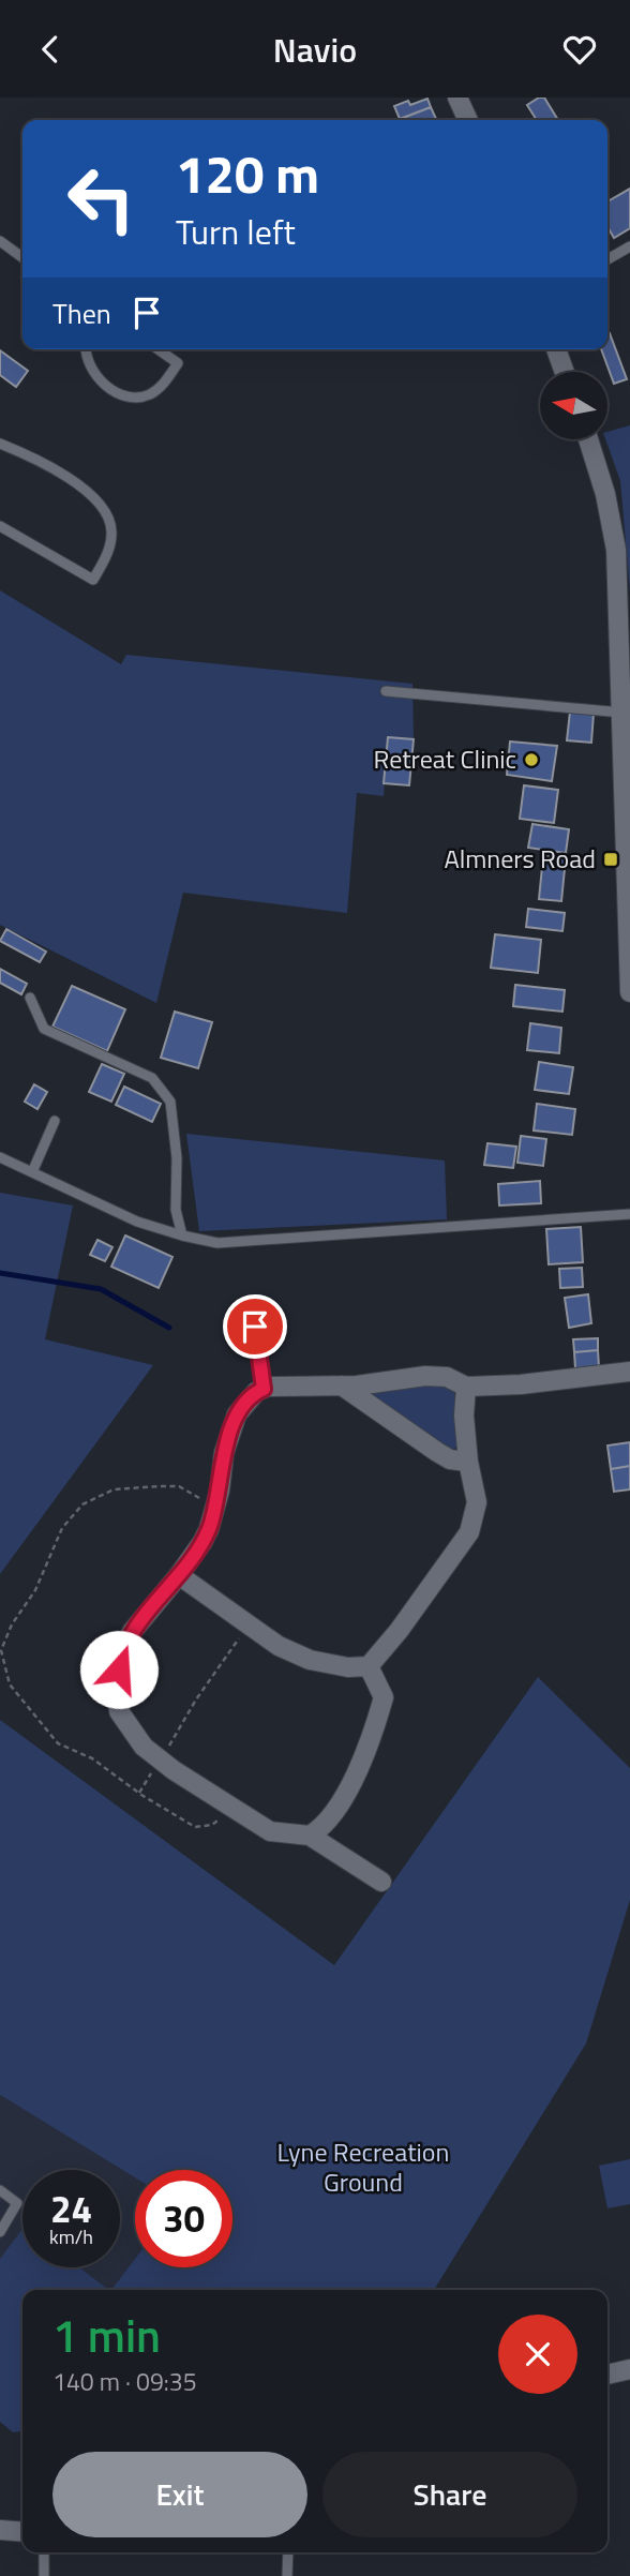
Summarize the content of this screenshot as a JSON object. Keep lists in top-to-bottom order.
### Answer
{
  "parks": ["Lyne Recreation Ground"],
  "places": {
    "other": ["Retreat Clinic"],
    "transit": ["Almners Road"]
  },
  "north": "left",
  "page": {
    "header": "Navio",
    "turn": ["120 m", "Turn left"],
    "then": "Then",
    "speed": "24 km/h",
    "limit": "30",
    "heading": ["1 min", "140 m · 09:35"],
    "buttons": ["Exit", "Share"]
  }
}
